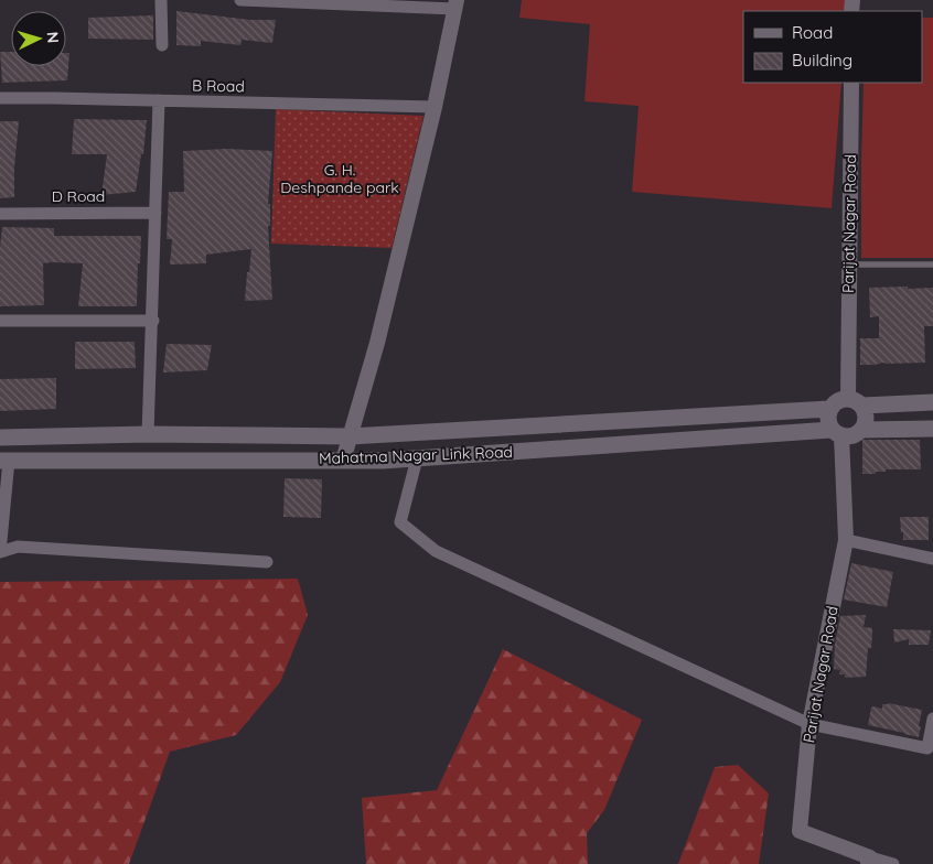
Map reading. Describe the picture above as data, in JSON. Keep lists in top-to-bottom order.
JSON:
{
  "streets": {
    "main road": ["Mahatma Nagar Link Road"],
    "street": ["B Road", "D Road", "Parijat Nagar Road"]
  },
  "crossings": [
    ["Parijat Nagar Road", "Mahatma Nagar Link Road"]
  ],
  "parks": ["G. H. Deshpande park"],
  "legend": ["Road", "Building"],
  "north": "right"
}
